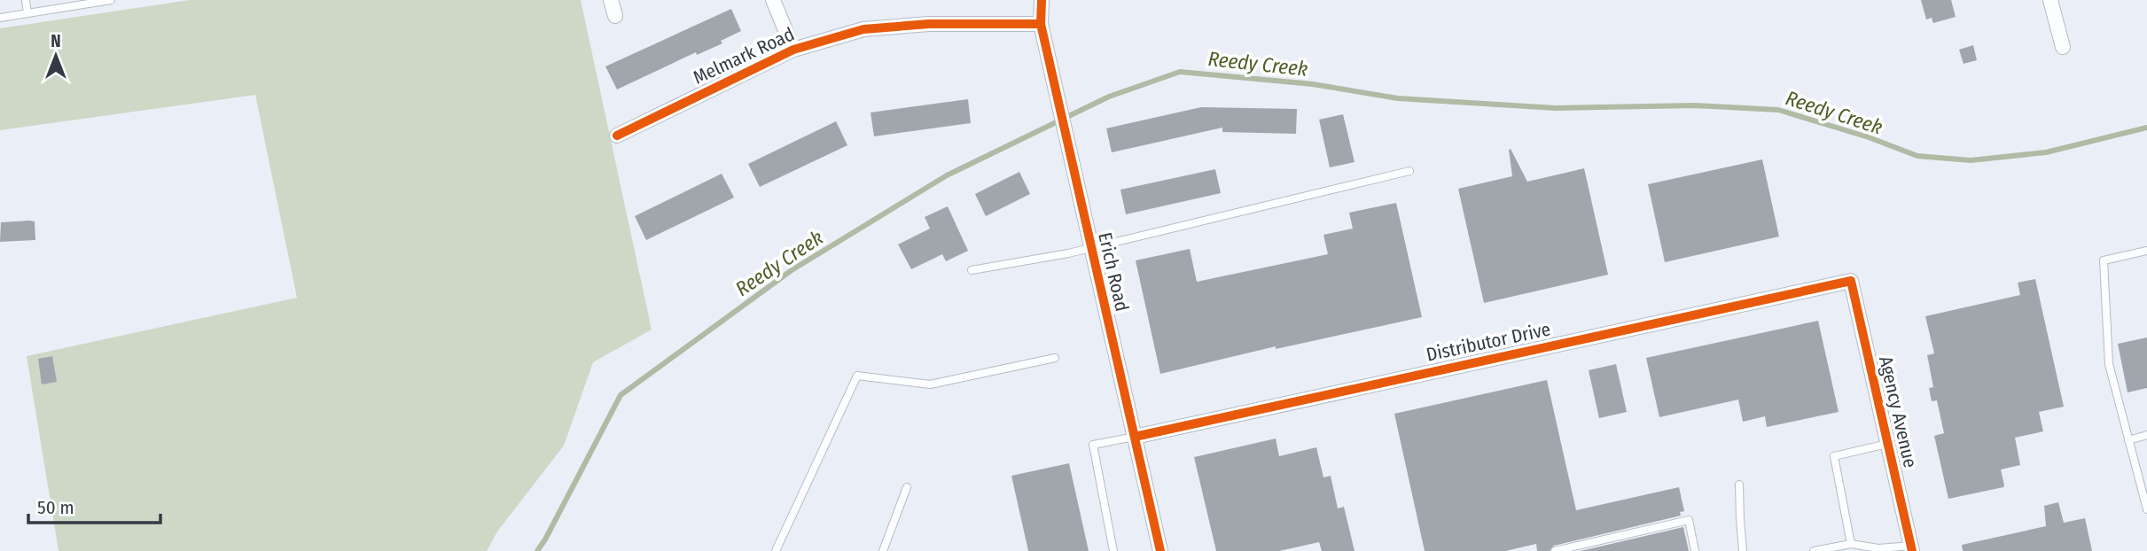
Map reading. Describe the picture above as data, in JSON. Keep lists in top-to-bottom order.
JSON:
{
  "streets": {
    "street": [
      "Melmark Road",
      "Erich Road",
      "Distributor Drive",
      "Agency Avenue"
    ]
  },
  "crossings": [
    ["Melmark Road", "Erich Road"],
    ["Erich Road", "Distributor Drive"],
    ["Distributor Drive", "Agency Avenue"]
  ],
  "water": ["Reedy Creek"],
  "scale_bar": "50 m",
  "north": "top"
}
